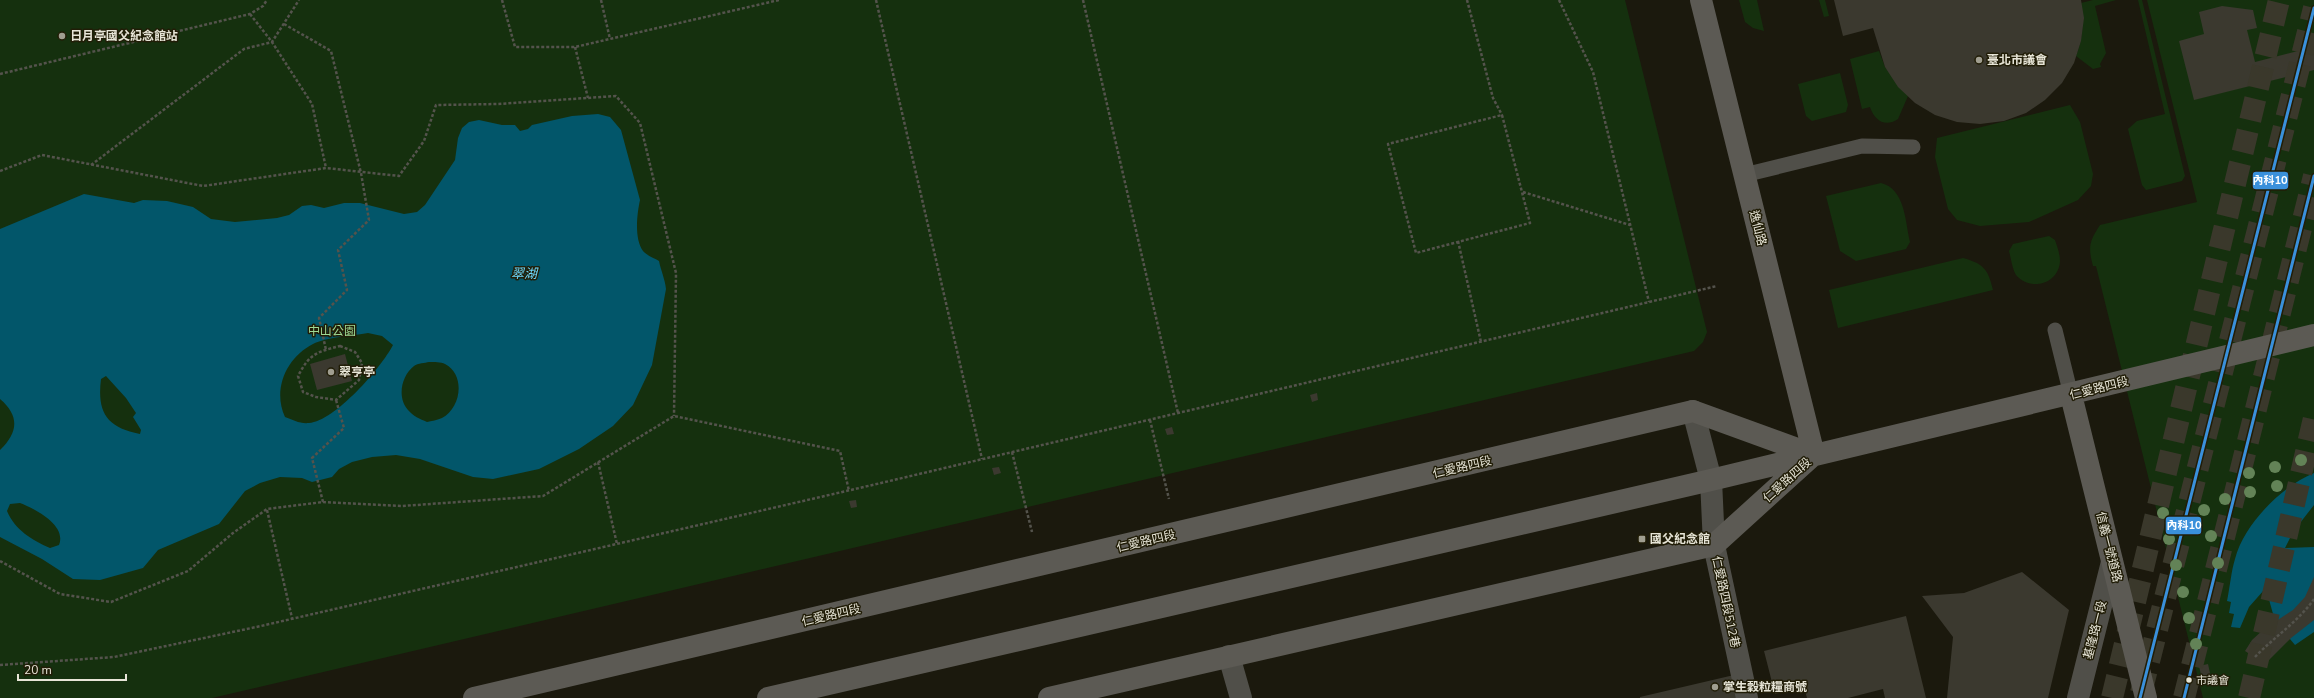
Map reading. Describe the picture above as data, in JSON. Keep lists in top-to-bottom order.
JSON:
{
  "streets": {
    "main road": ["逸仙路", "仁愛路四段", "信義一號道路"],
    "street": ["仁愛路四段512巷", "基隆路一段"]
  },
  "crossings": [
    ["逸仙路", "仁愛路四段"],
    ["仁愛路四段", "信義一號道路"],
    ["仁愛路四段", "仁愛路四段512巷"],
    ["信義一號道路", "基隆路一段"]
  ],
  "water": ["翠湖"],
  "parks": ["中山公園"],
  "places": {
    "other": [
      "日月亭國父紀念館站",
      "臺北市議會",
      "翠亨亭",
      "市議會",
      "掌生穀粒糧商號"
    ],
    "transit": ["國父紀念館"]
  },
  "lines": ["transit line 內科10"],
  "scale_bar": "20 m"
}
